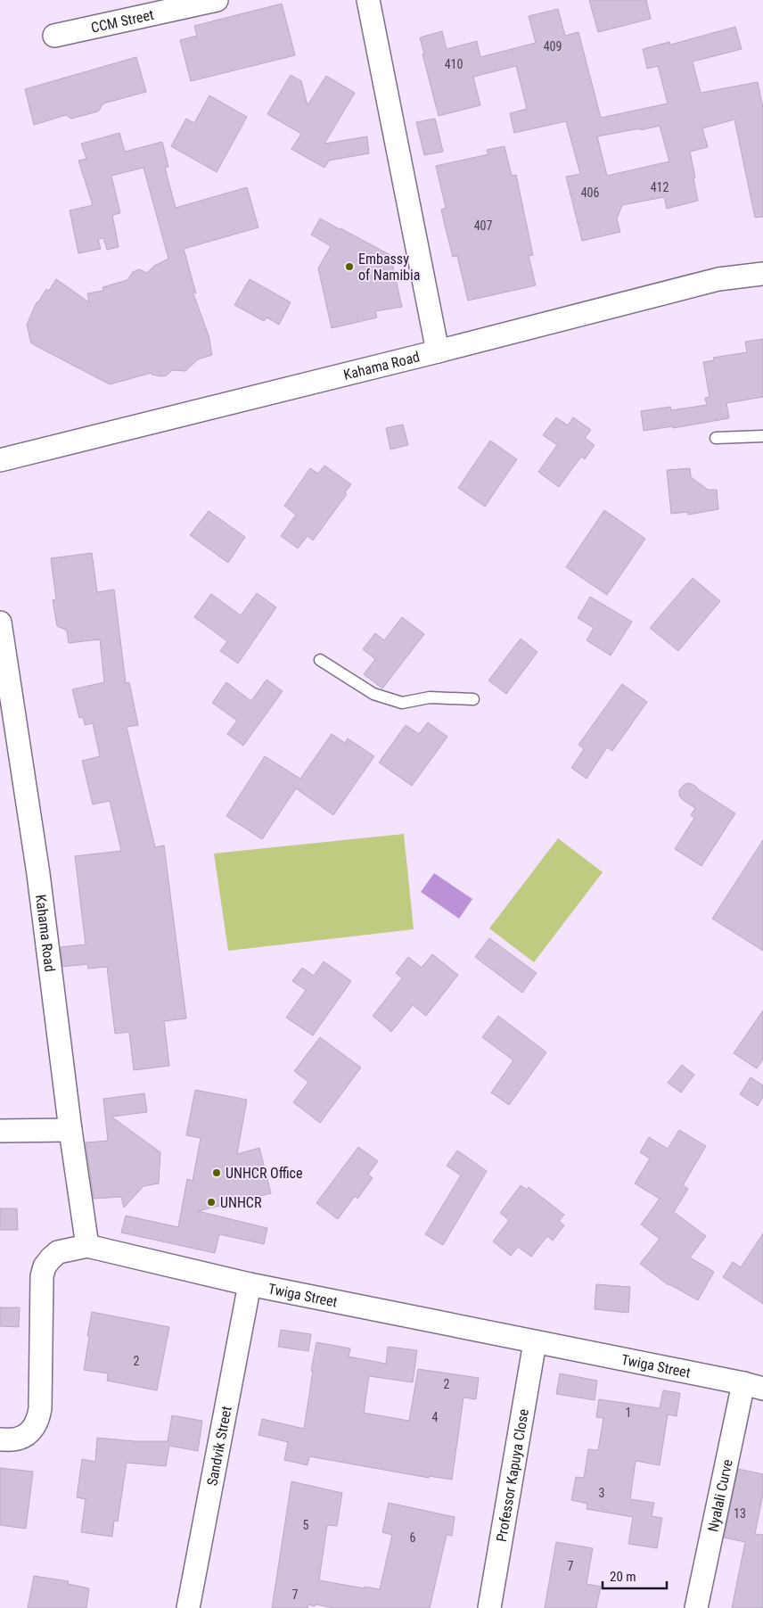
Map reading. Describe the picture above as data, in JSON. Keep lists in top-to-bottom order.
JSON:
{
  "streets": {
    "street": [
      "CCM Street",
      "Kahama Road",
      "Twiga Street",
      "Sandvik Street",
      "Professor Kapuya Close",
      "Nyalali Curve"
    ]
  },
  "crossings": [
    ["Kahama Road", "Twiga Street"],
    ["Twiga Street", "Sandvik Street"],
    ["Twiga Street", "Professor Kapuya Close"],
    ["Twiga Street", "Nyalali Curve"]
  ],
  "places": ["Embassy of Namibia", "UNHCR Office", "UNHCR"],
  "house_numbers": [
    "409",
    "410",
    "412",
    "406",
    "407",
    "2",
    "2",
    "1",
    "4",
    "3",
    "13",
    "5",
    "6",
    "7",
    "7"
  ],
  "scale_bar": "20 m"
}
